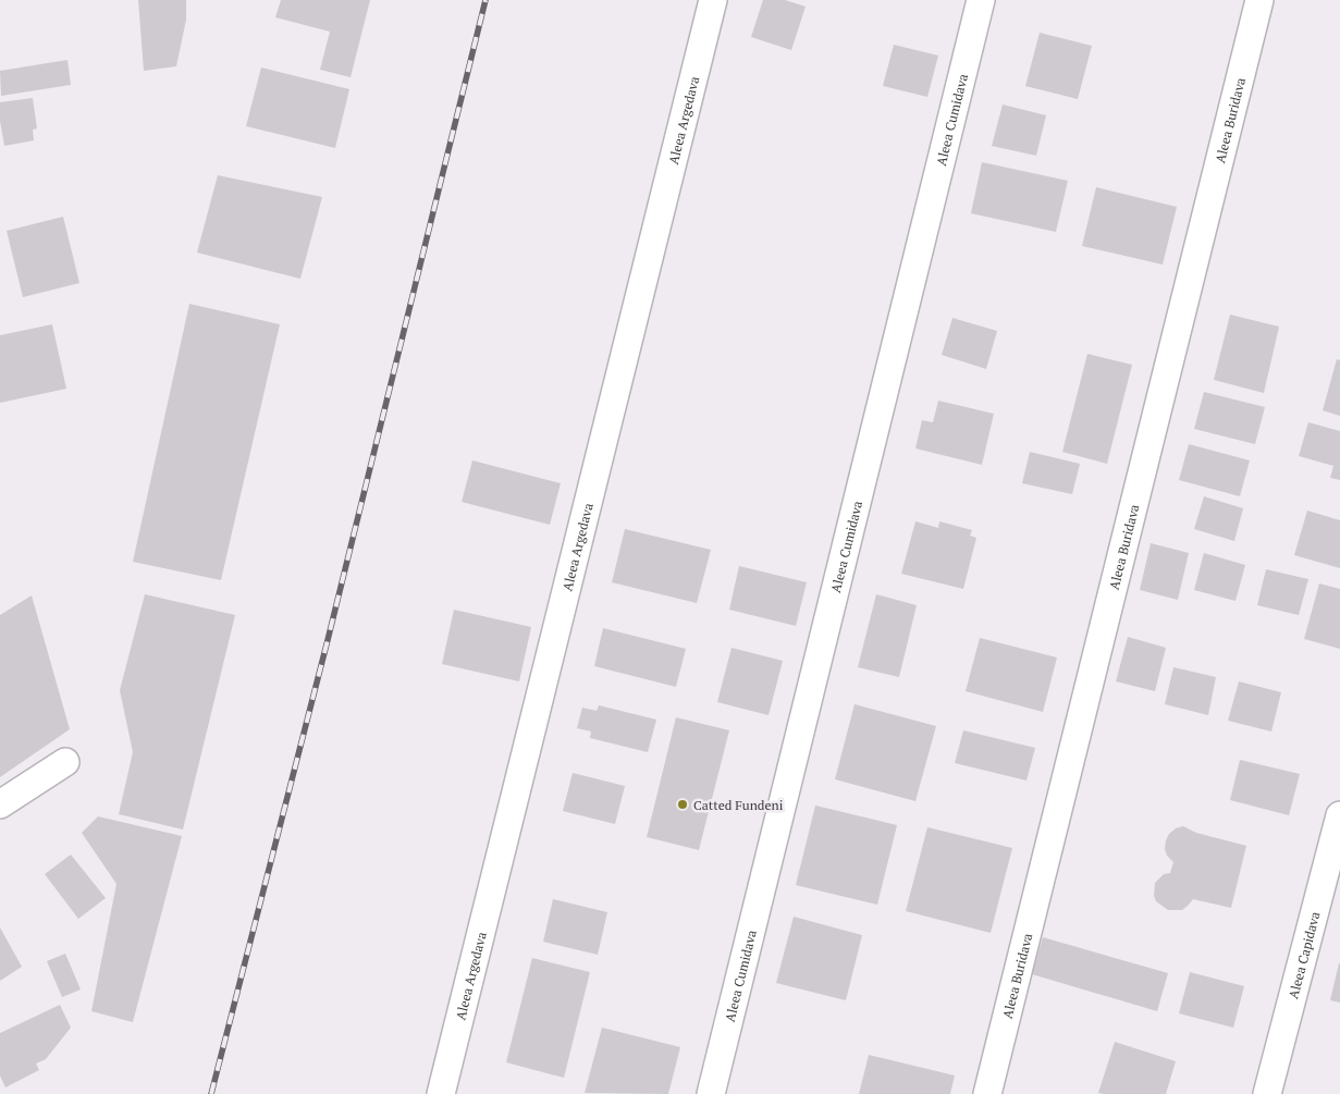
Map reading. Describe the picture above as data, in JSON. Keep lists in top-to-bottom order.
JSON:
{
  "streets": {
    "street": [
      "Aleea Argedava",
      "Aleea Cumidava",
      "Aleea Buridava",
      "Aleea Capidava"
    ]
  },
  "places": ["Catted Fundeni"]
}
